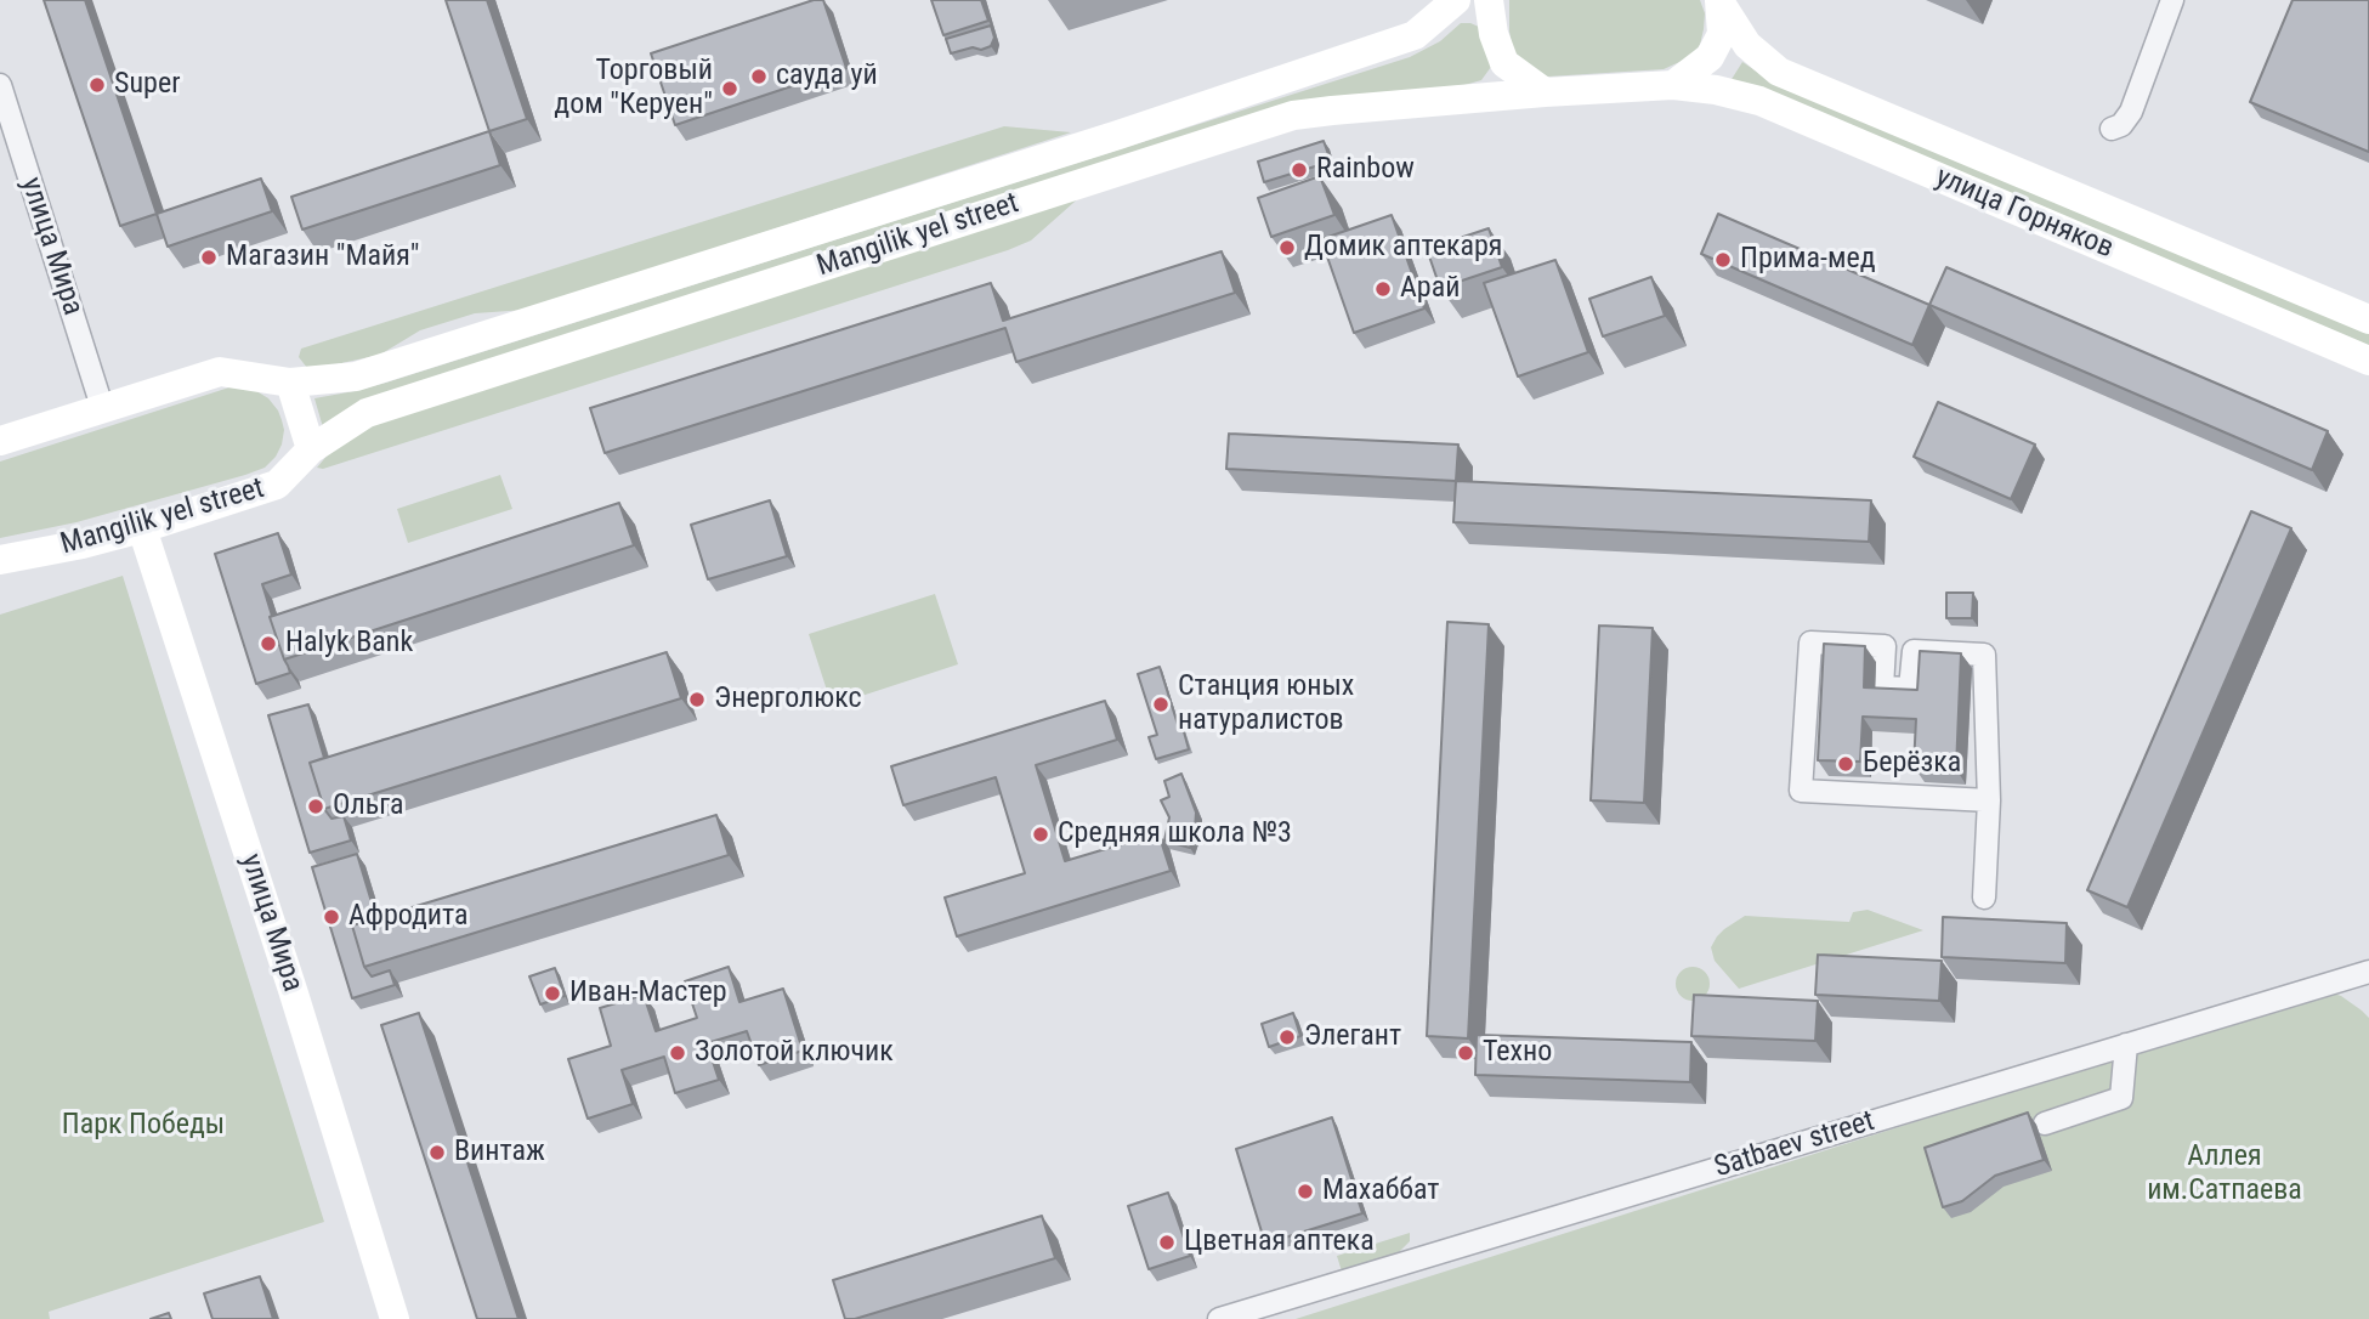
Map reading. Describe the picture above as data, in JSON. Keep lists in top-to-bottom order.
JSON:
{
  "streets": {
    "street": [
      "улица Горняков",
      "Mangilik yel street",
      "улица Мира",
      "Satbaev street"
    ]
  },
  "crossings": [
    ["улица Горняков", "Mangilik yel street"],
    ["Mangilik yel street", "улица Мира"]
  ],
  "parks": ["Парк Победы", "Аллея им.Сатпаева"],
  "places": [
    "сауда уй",
    "Super",
    "Торговый дом \"Керуен\"",
    "Rainbow",
    "Домик аптекаря",
    "Магазин \"Майя\"",
    "Прима-мед",
    "Арай",
    "Halyk Bank",
    "Энерголюкс",
    "Станция юных натуралистов",
    "Берёзка",
    "Ольга",
    "Средняя школа №3",
    "Афродита",
    "Иван-Мастер",
    "Элегант",
    "Золотой ключик",
    "Техно",
    "Винтаж",
    "Махаббат",
    "Цветная аптека"
  ]
}
